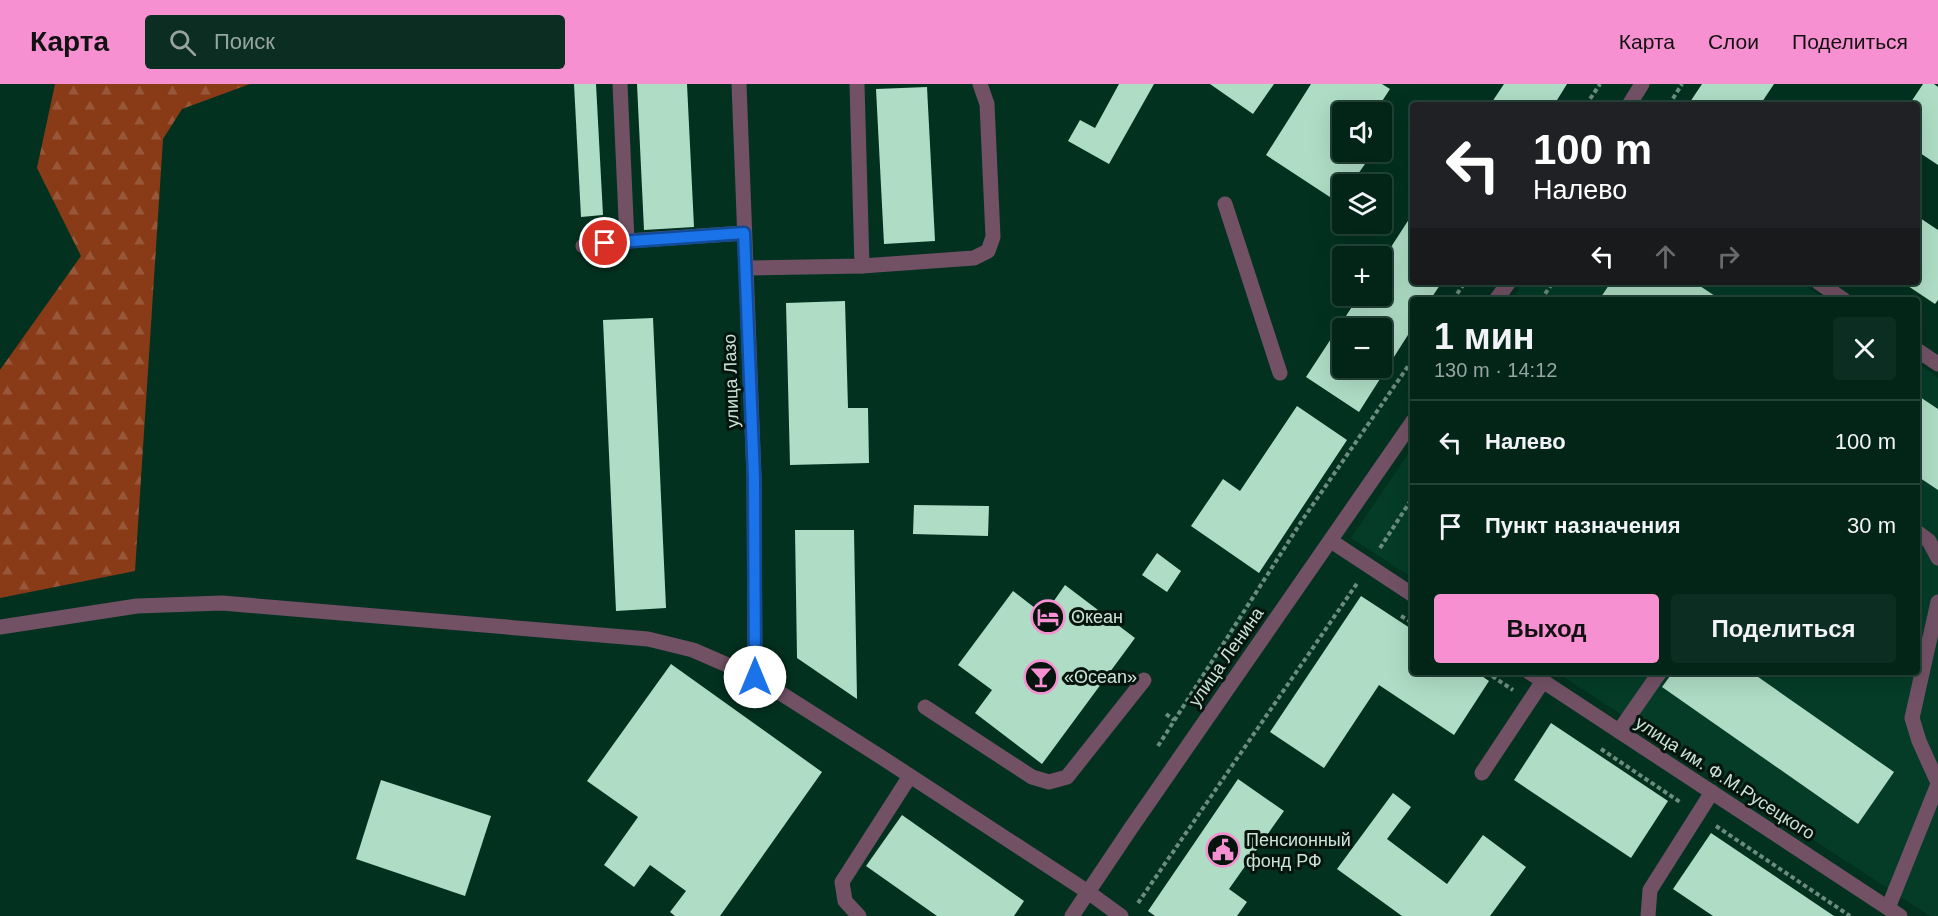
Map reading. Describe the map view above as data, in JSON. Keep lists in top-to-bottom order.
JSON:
{
  "streets": {
    "street": ["улица Лазо", "улица Ленина", "улица им. Ф.М.Русецкого"]
  },
  "places": {
    "hotel": ["Океан"],
    "bar": ["«Оcean»"],
    "public building": ["Пенсионный фонд РФ"]
  },
  "page": {
    "header": "Карта",
    "search": "Поиск",
    "nav": ["Карта", "Слои", "Поделиться"],
    "map_buttons": ["+", "−"],
    "turn": ["100 m", "Налево"],
    "heading": ["1 мин", "130 m · 14:12"],
    "list": [
      {
        "name": "Налево",
        "value": "100 m"
      },
      {
        "name": "Пункт назначения",
        "value": "30 m"
      }
    ],
    "buttons": ["Выход", "Поделиться"]
  }
}
